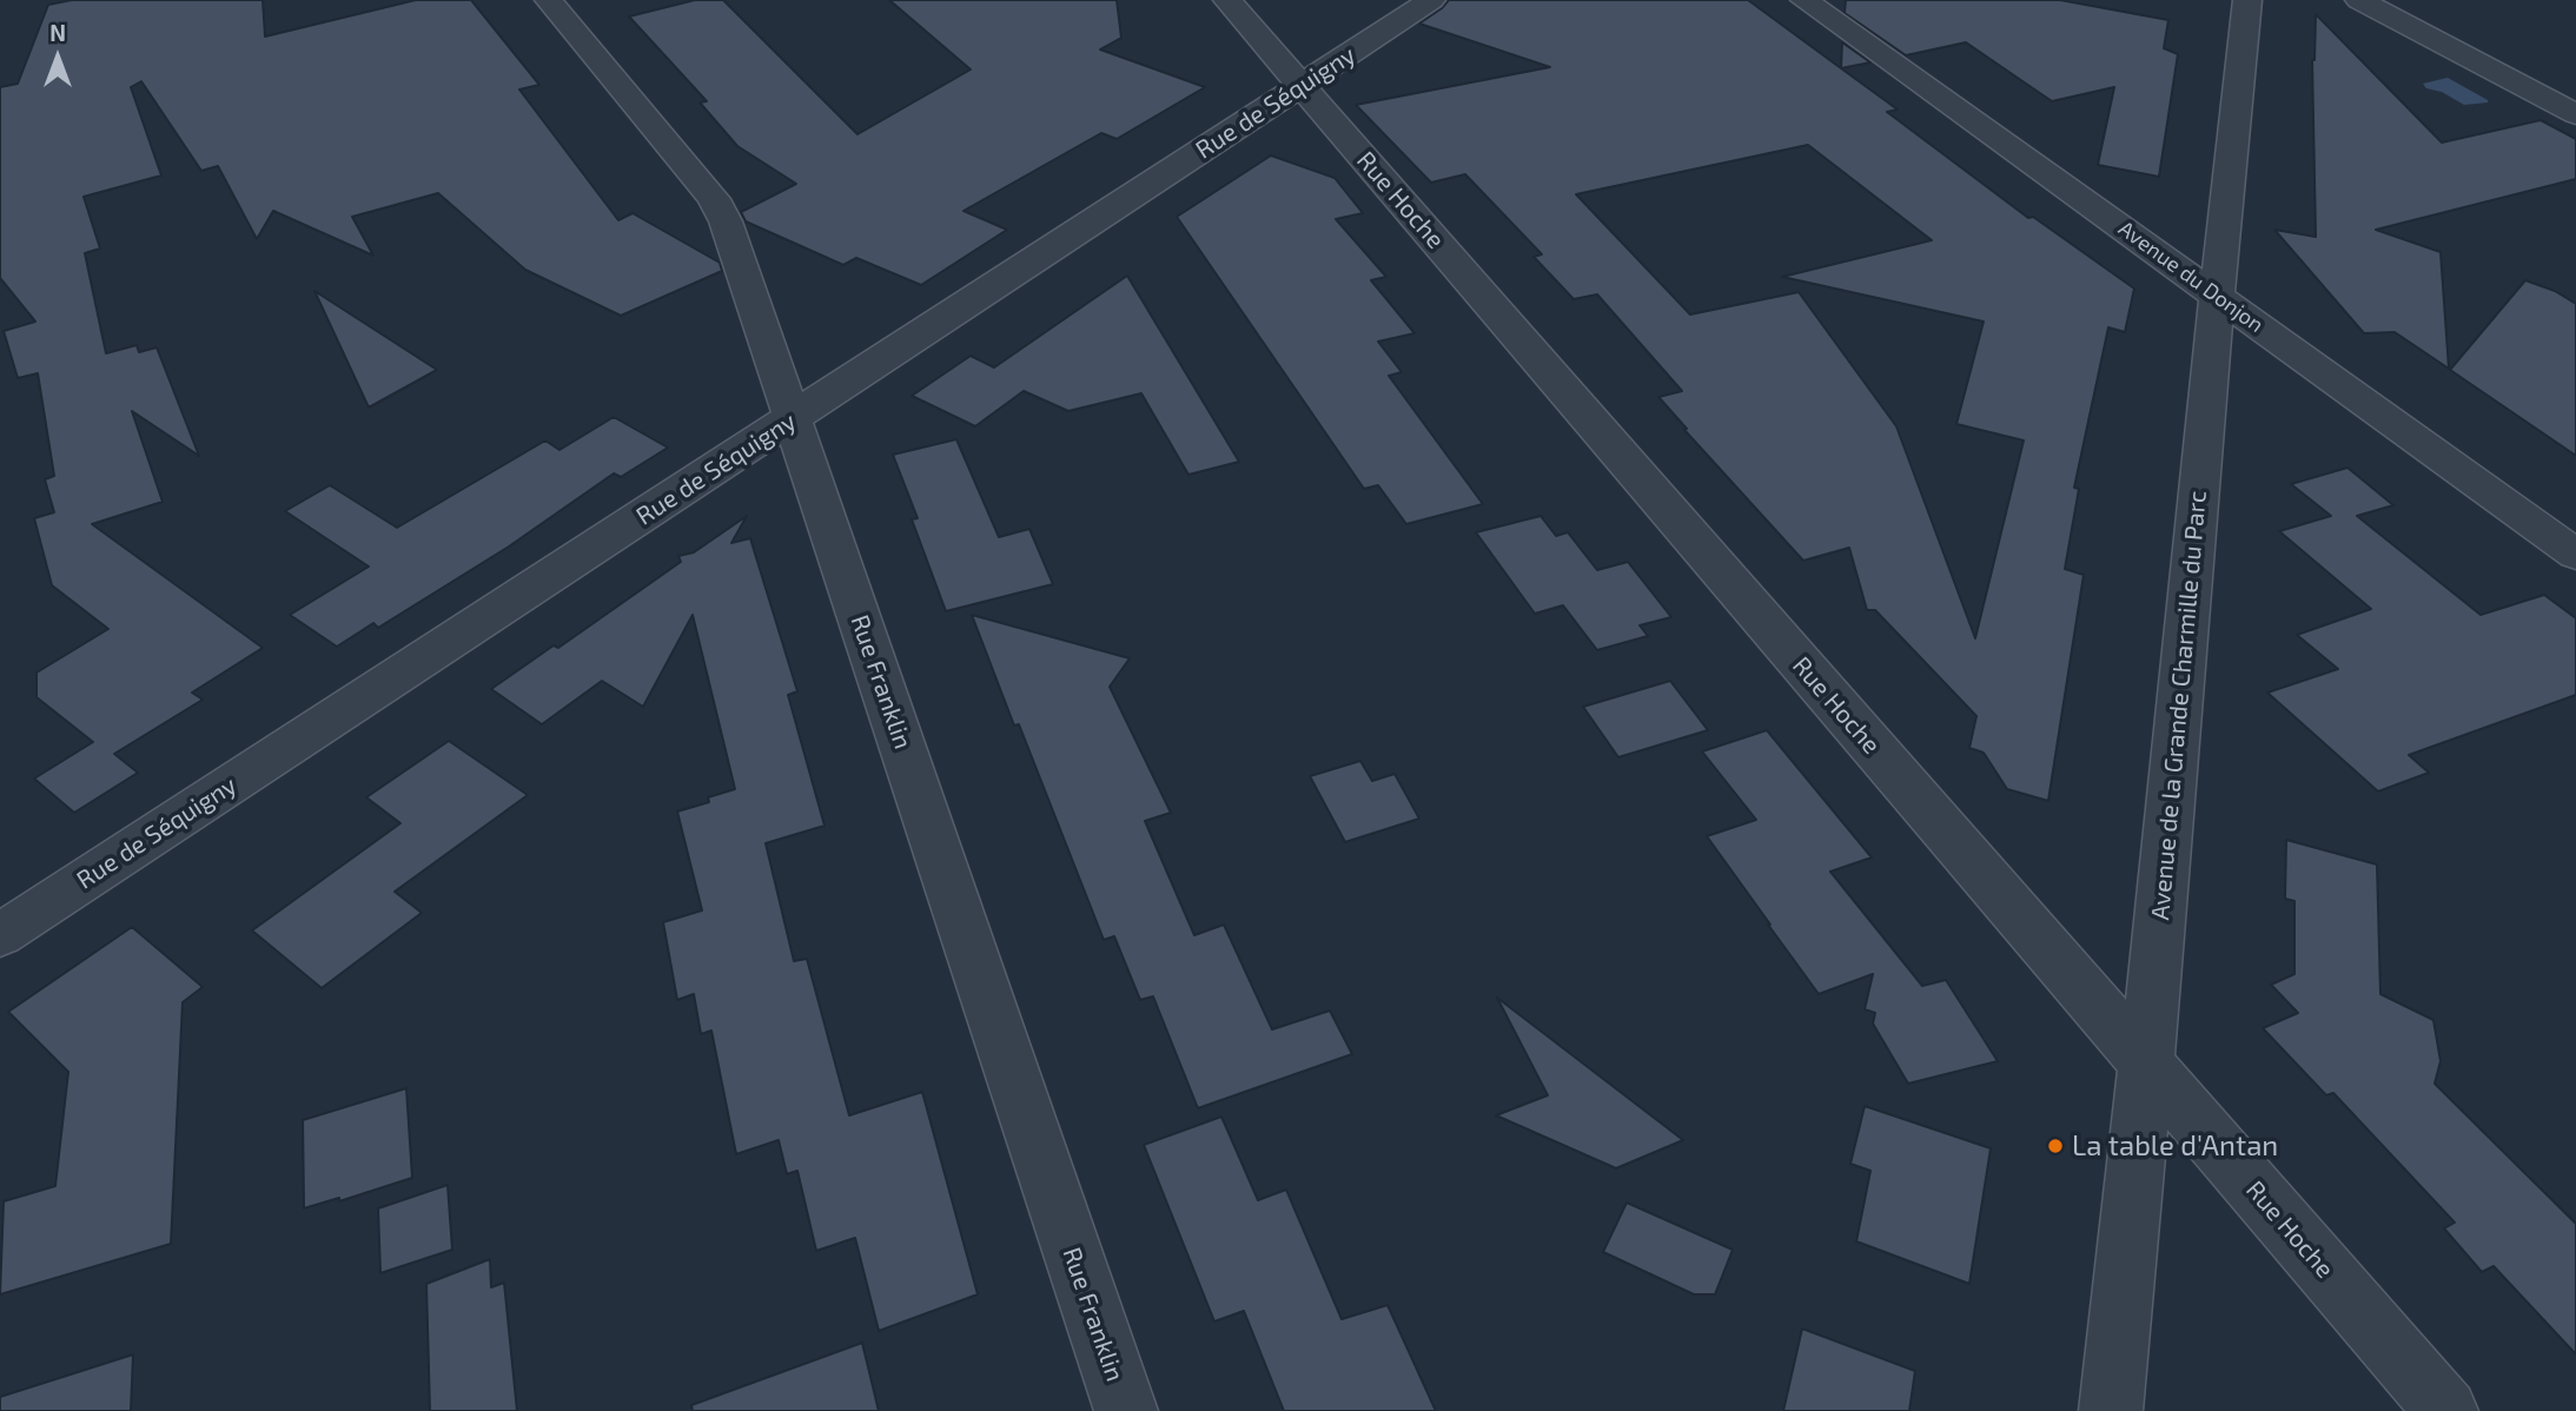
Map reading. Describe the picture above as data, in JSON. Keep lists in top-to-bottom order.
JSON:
{
  "streets": {
    "street": [
      "Rue de Séquigny",
      "Rue Hoche",
      "Avenue du Donjon",
      "Rue Franklin",
      "Avenue de la Grande Charmille du Parc"
    ]
  },
  "crossings": [
    ["Rue de Séquigny", "Rue Hoche"],
    ["Rue de Séquigny", "Rue Franklin"],
    ["Rue Hoche", "Avenue de la Grande Charmille du Parc"],
    ["Avenue du Donjon", "Avenue de la Grande Charmille du Parc"]
  ],
  "places": ["La table d'Antan"],
  "north": "top"
}
